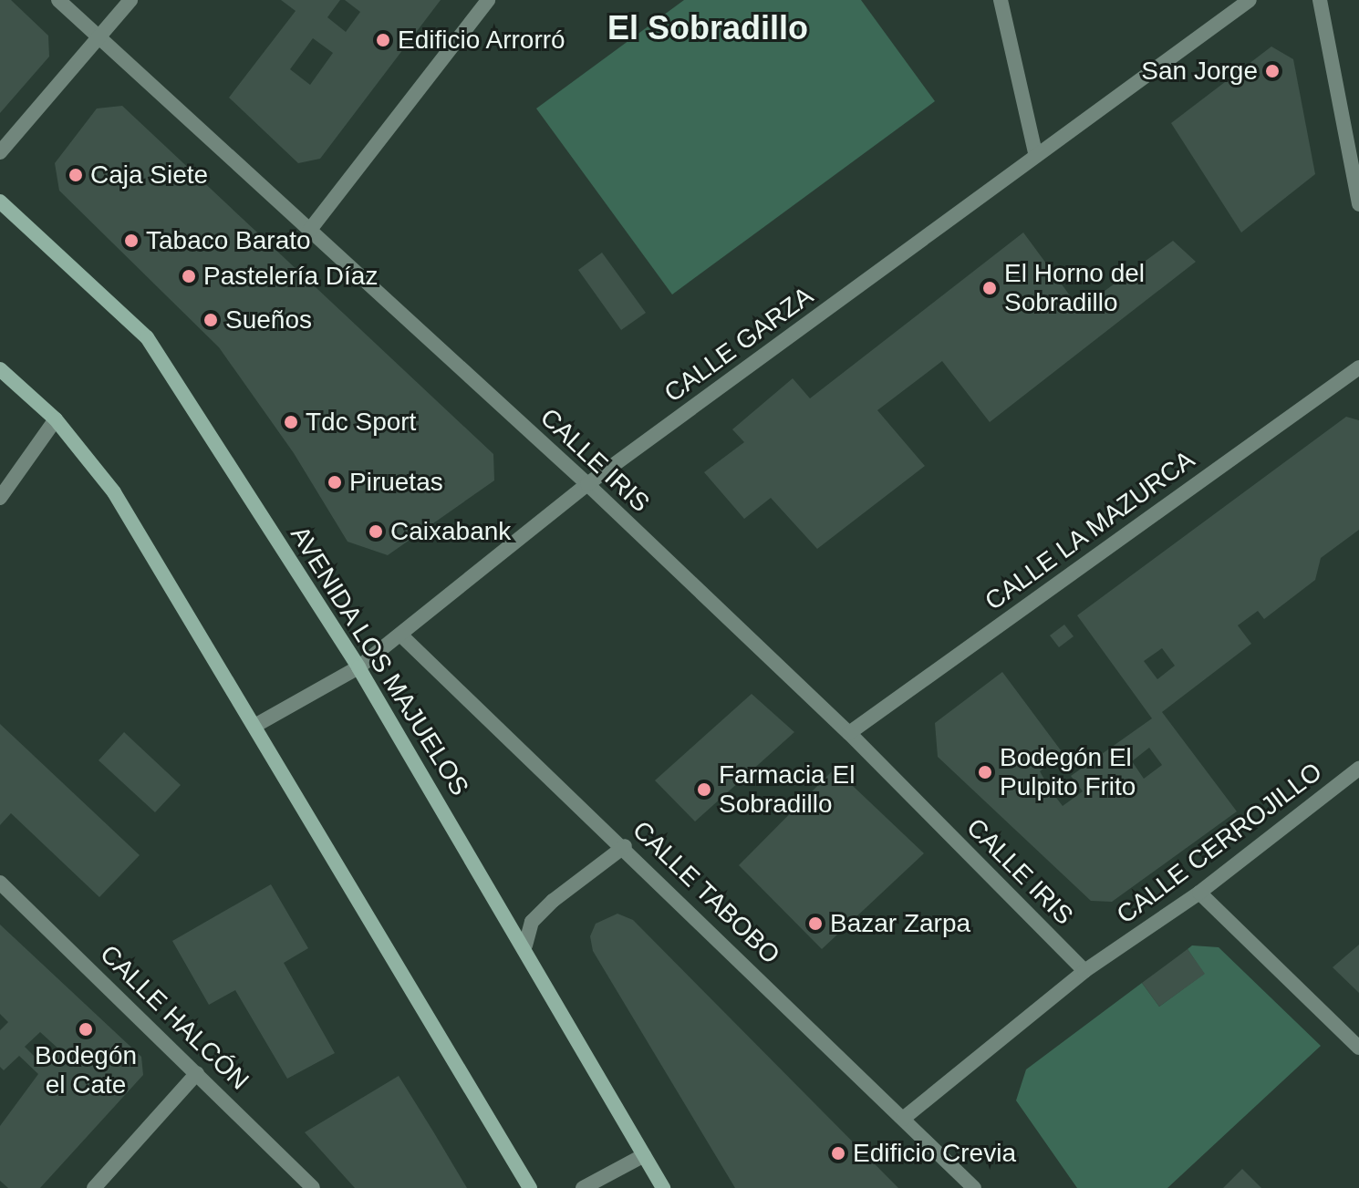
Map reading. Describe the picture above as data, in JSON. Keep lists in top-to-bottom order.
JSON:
{
  "streets": {
    "street": [
      "CALLE GARZA",
      "CALLE IRIS",
      "CALLE LA MAZURCA",
      "AVENIDA LOS MAJUELOS",
      "CALLE CERROJILLO",
      "CALLE TABOBO",
      "CALLE HALCÓN"
    ]
  },
  "crossings": [
    ["CALLE GARZA", "CALLE IRIS"],
    ["CALLE GARZA", "AVENIDA LOS MAJUELOS"],
    ["CALLE GARZA", "CALLE TABOBO"],
    ["CALLE IRIS", "CALLE LA MAZURCA"],
    ["CALLE IRIS", "CALLE CERROJILLO"],
    ["CALLE CERROJILLO", "CALLE TABOBO"]
  ],
  "districts": ["El Sobradillo"],
  "places": [
    "Edificio Arrorró",
    "San Jorge",
    "Caja Siete",
    "Tabaco Barato",
    "Pastelería Díaz",
    "El Horno del Sobradillo",
    "Sueños",
    "Tdc Sport",
    "Piruetas",
    "Caixabank",
    "Bodegón El Pulpito Frito",
    "Farmacia El Sobradillo",
    "Bazar Zarpa",
    "Bodegón el Cate",
    "Edificio Crevia"
  ]
}
